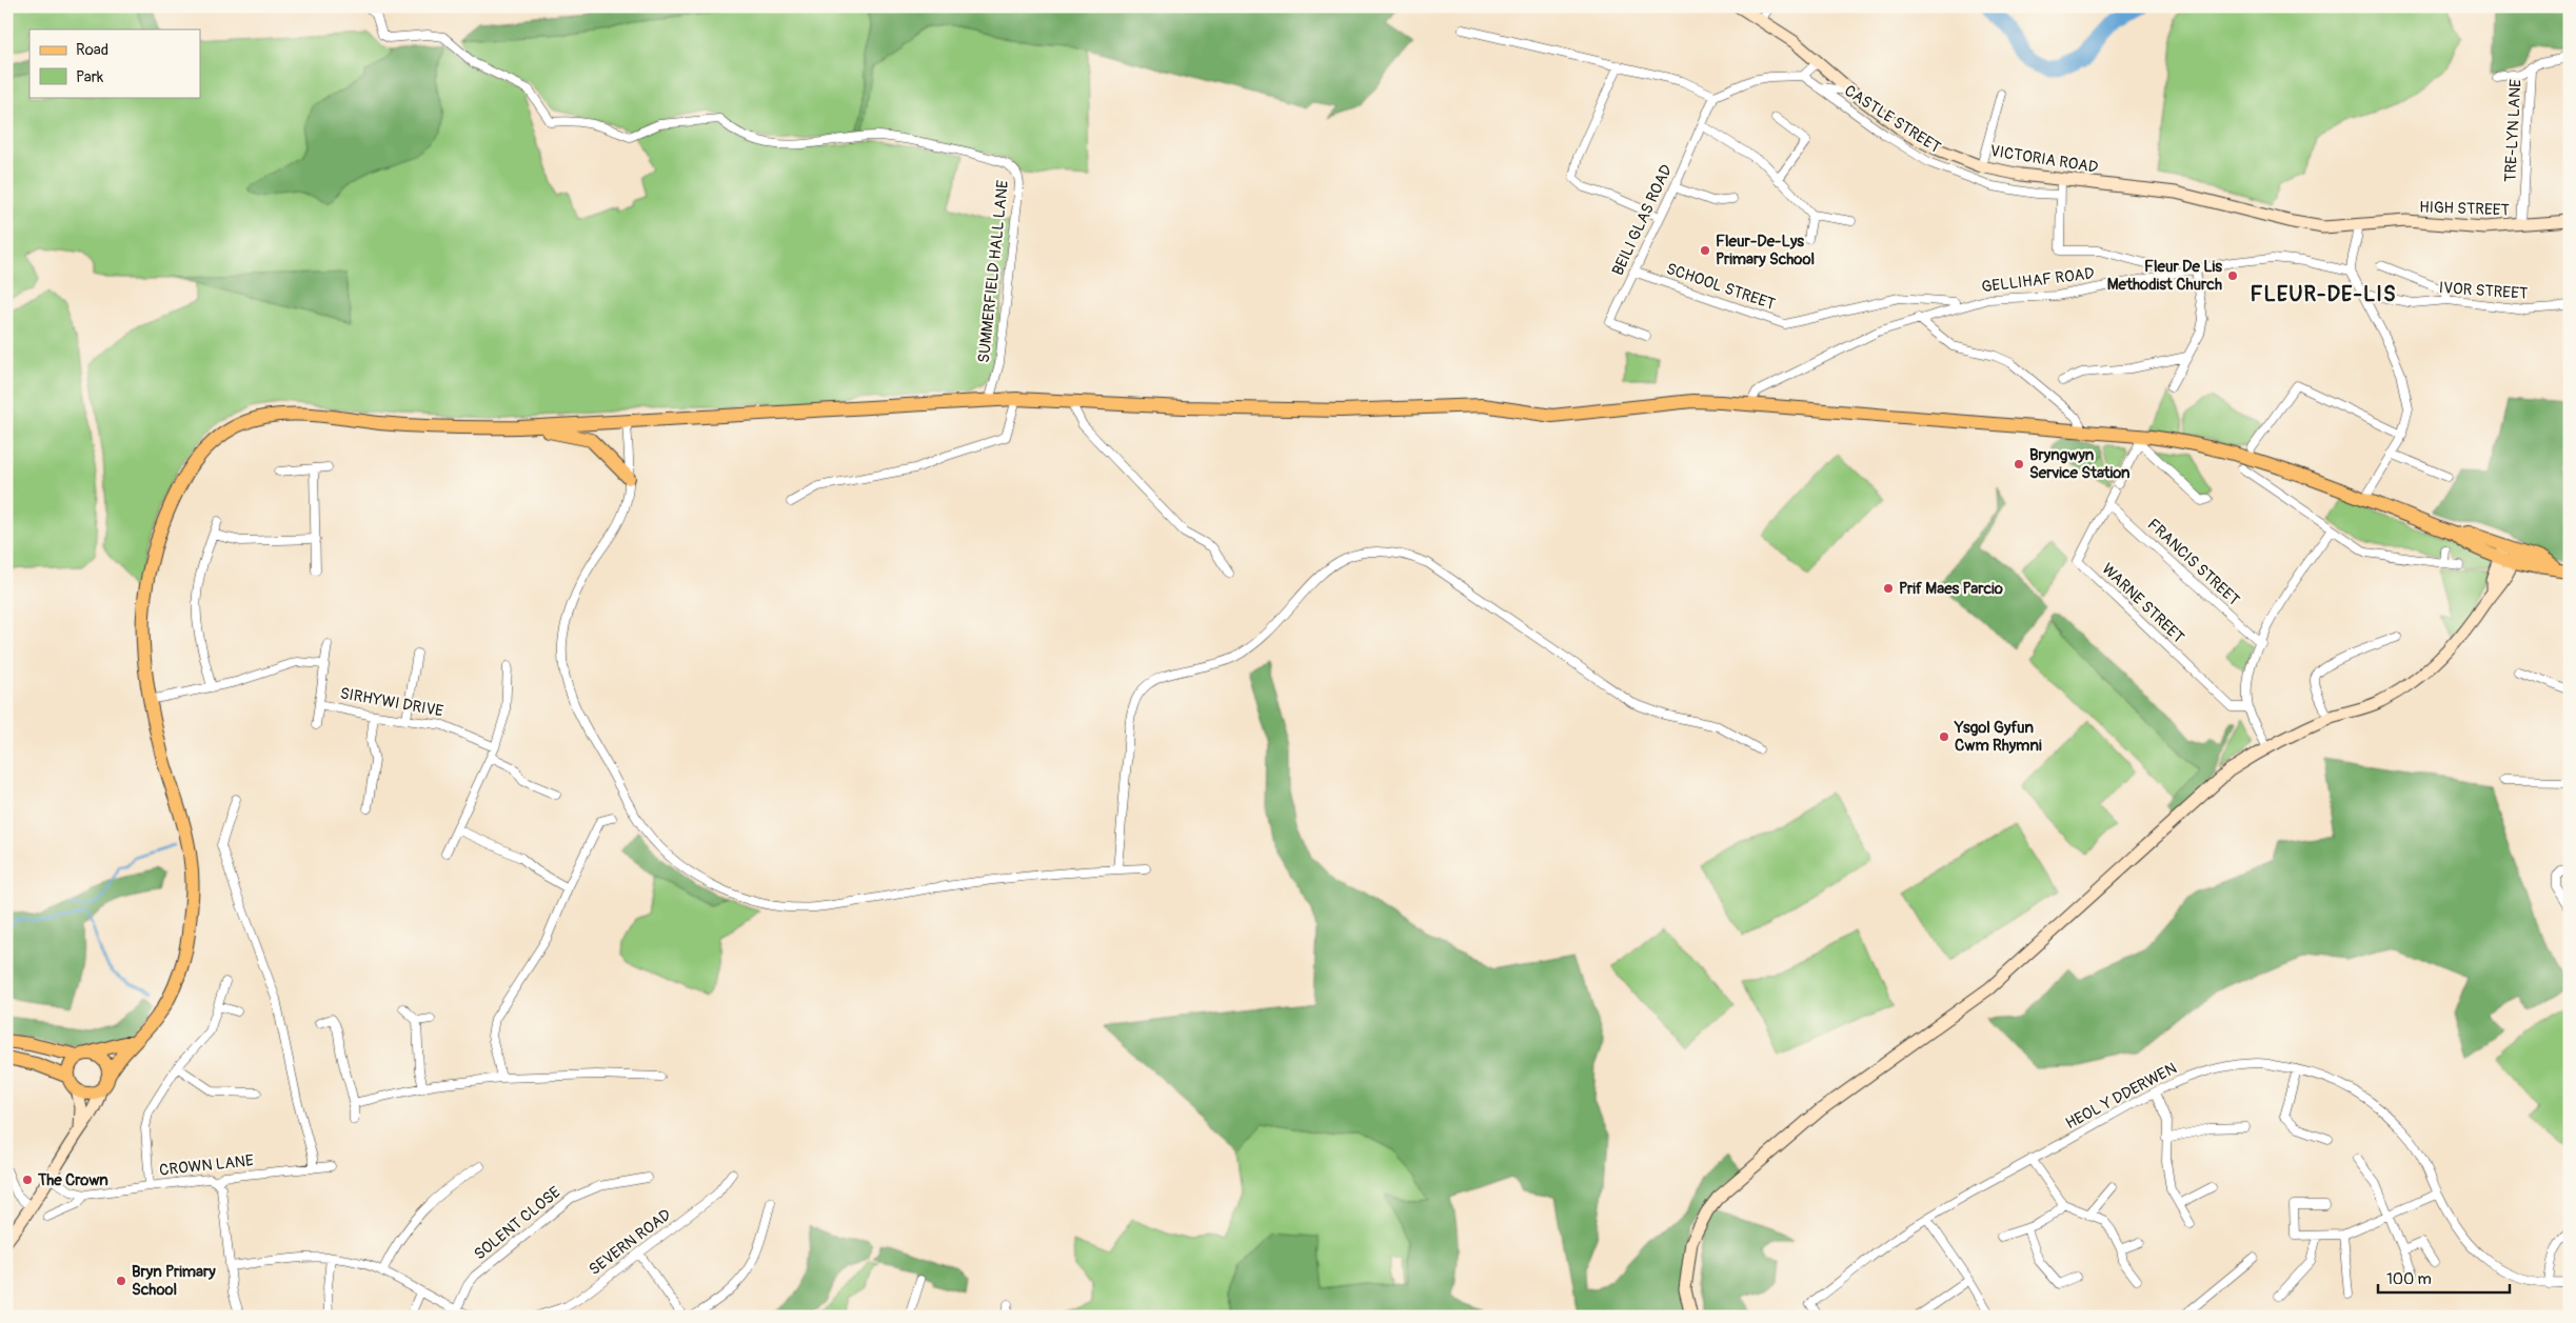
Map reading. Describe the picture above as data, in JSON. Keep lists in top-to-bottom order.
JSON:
{
  "streets": {
    "main road": ["VICTORIA ROAD", "HIGH STREET"],
    "street": [
      "CASTLE STREET",
      "TRE-LYN LANE",
      "BEILI GLAS ROAD",
      "SUMMERFIELD HALL LANE",
      "GELLIHAF ROAD",
      "SCHOOL STREET",
      "IVOR STREET",
      "FRANCIS STREET",
      "WARNE STREET",
      "SIRHYWI DRIVE",
      "HEOL Y DDERWEN",
      "CROWN LANE",
      "SOLENT CLOSE",
      "SEVERN ROAD"
    ]
  },
  "crossings": [
    ["TRE-LYN LANE", "HIGH STREET"],
    ["VICTORIA ROAD", "HIGH STREET"],
    ["BEILI GLAS ROAD", "SCHOOL STREET"],
    ["FRANCIS STREET", "WARNE STREET"]
  ],
  "districts": ["FLEUR-DE-LIS"],
  "places": [
    "Fleur-De-Lys Primary School",
    "Fleur De Lis Methodist Church",
    "Bryngwyn Service Station",
    "Prif Maes Parcio",
    "Ysgol Gyfun Cwm Rhymni",
    "The Crown",
    "Bryn Primary School"
  ],
  "legend": ["Road", "Park"],
  "scale_bar": "100 m"
}
